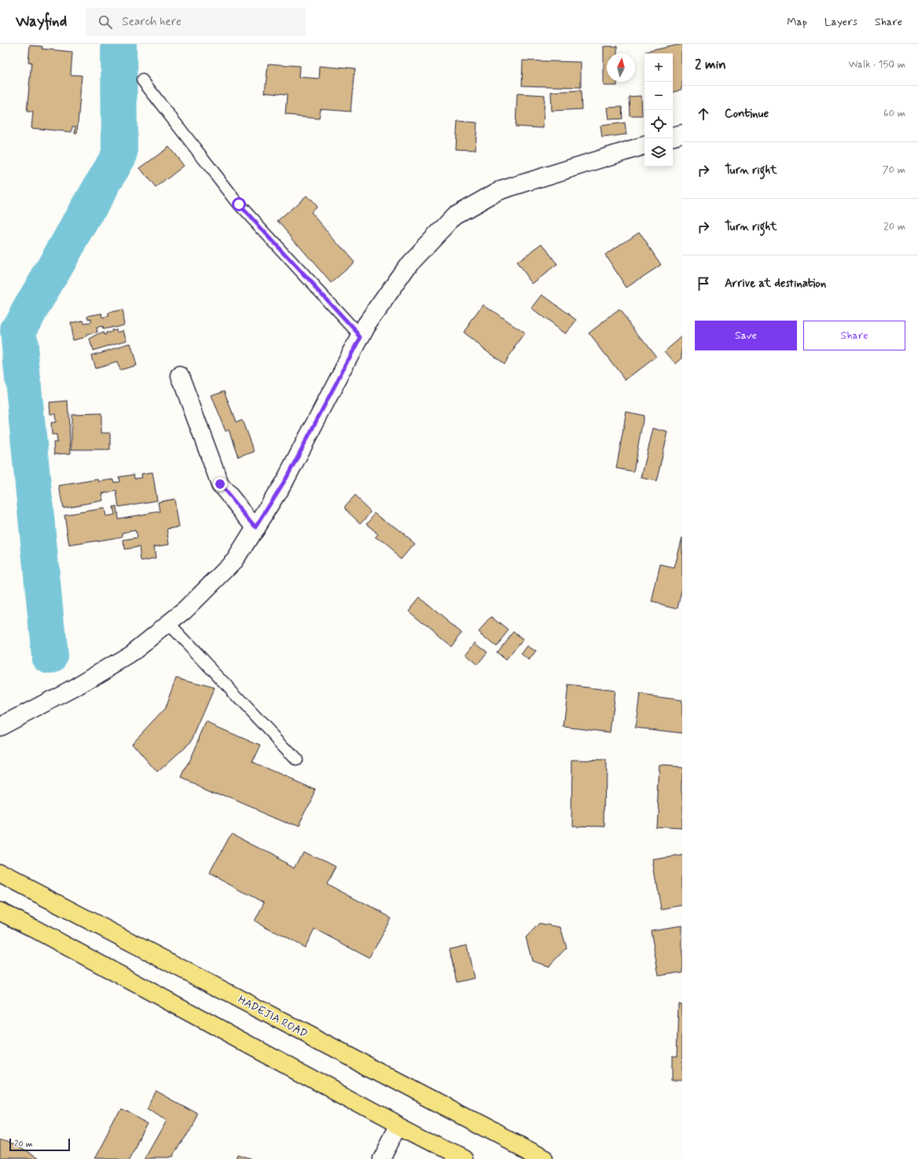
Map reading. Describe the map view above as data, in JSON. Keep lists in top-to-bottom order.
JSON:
{
  "streets": {
    "main road": ["HADEJIA ROAD"]
  },
  "scale_bar": "20 m",
  "north": "top",
  "page": {
    "header": "Wayfind",
    "search": "Search here",
    "nav": ["Map", "Layers", "Share"],
    "heading": ["2 min", "Walk · 150 m"],
    "map_buttons": ["+", "−"],
    "list": [
      ["Continue", "60 m"],
      ["Turn right", "70 m"],
      ["Turn right", "20 m"],
      "Arrive at destination"
    ],
    "buttons": ["Save", "Share"],
    "scale": "20 m"
  }
}
